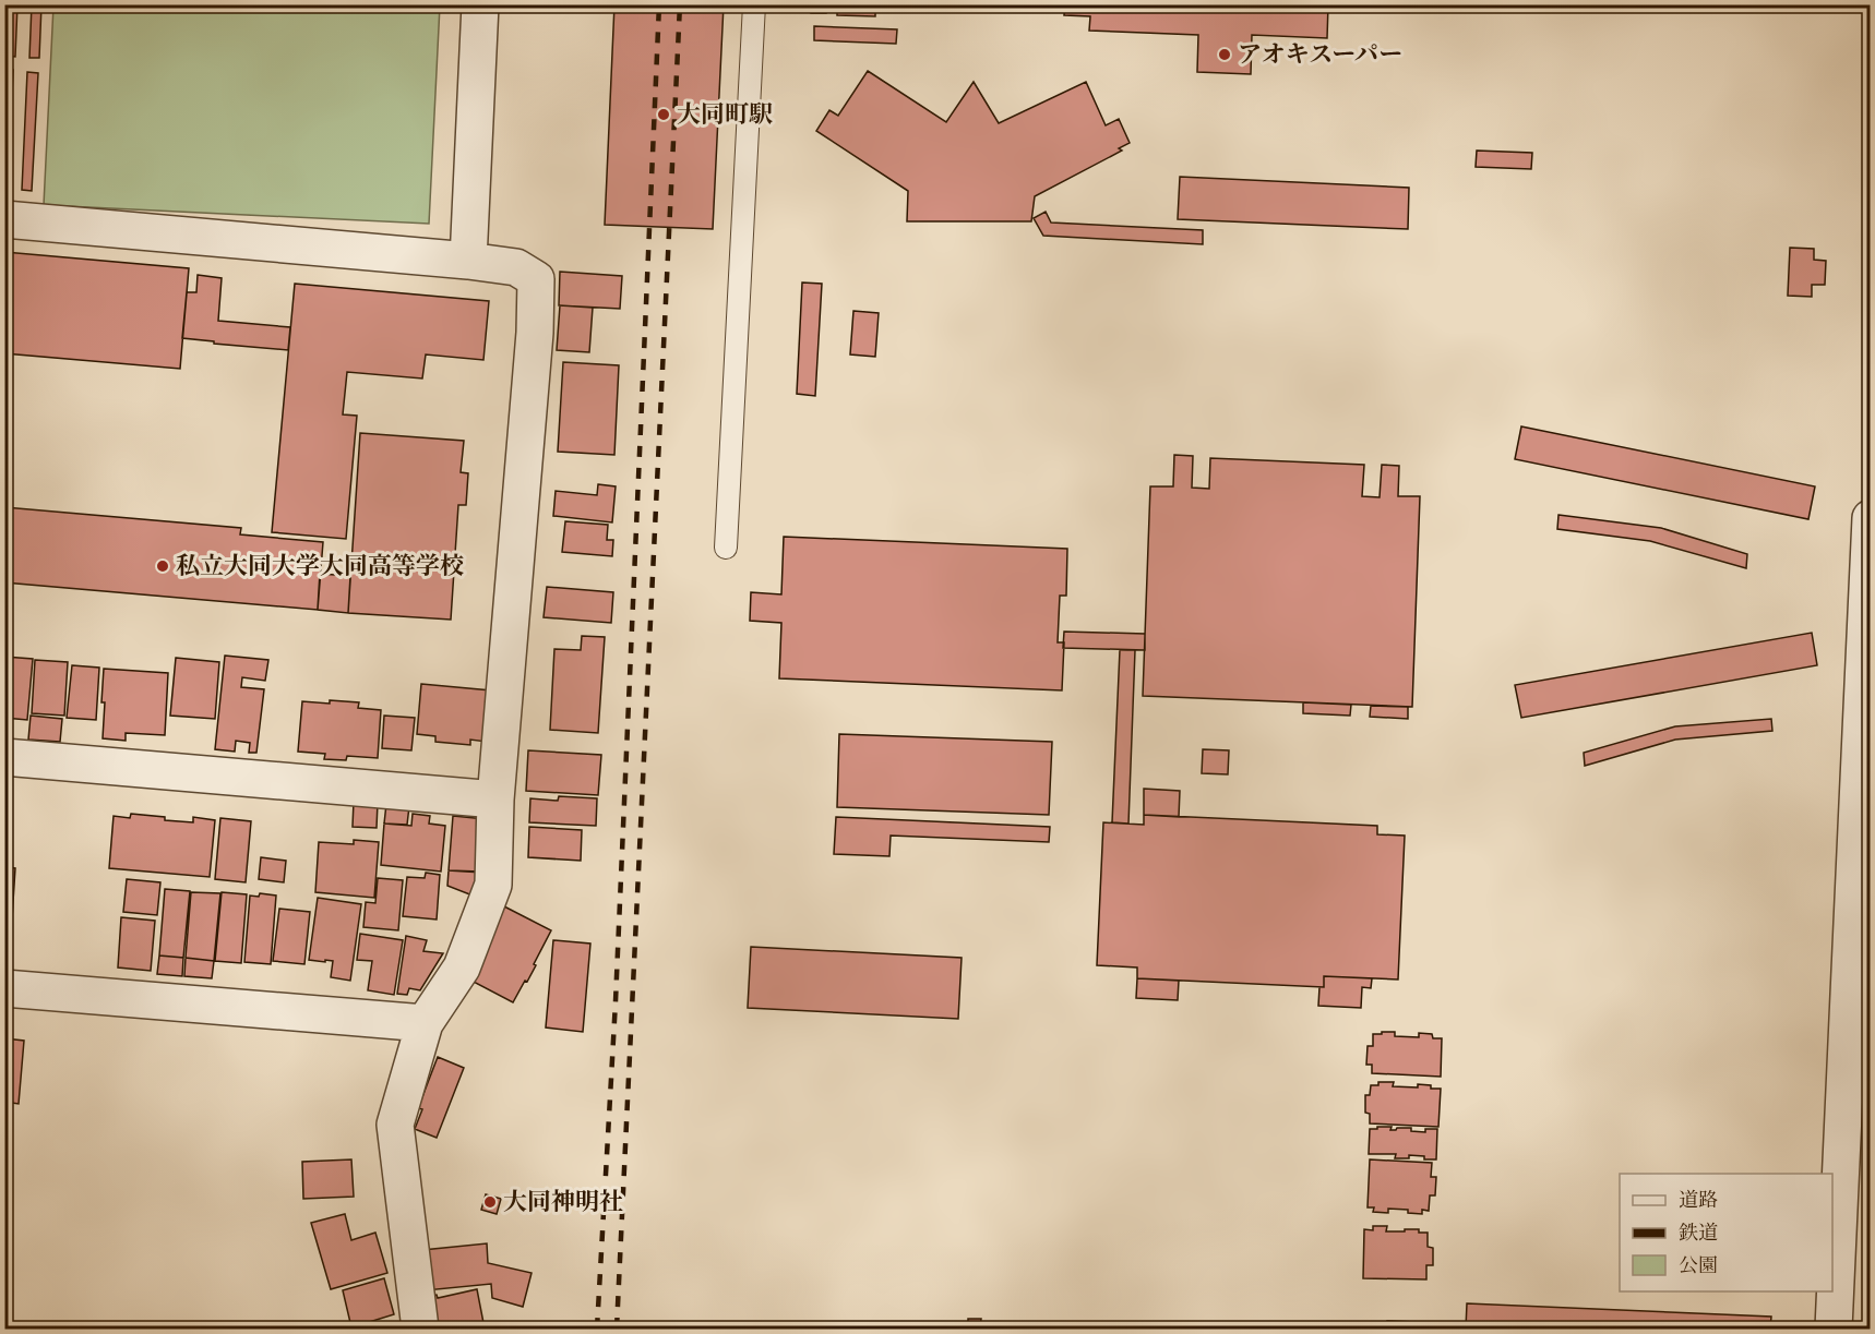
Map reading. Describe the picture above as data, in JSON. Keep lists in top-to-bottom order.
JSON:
{
  "places": [
    "アオキスーパー",
    "大同町駅",
    "私立大同大学大同高等学校",
    "大同神明社"
  ],
  "legend": ["道路", "鉄道", "公園"]
}
